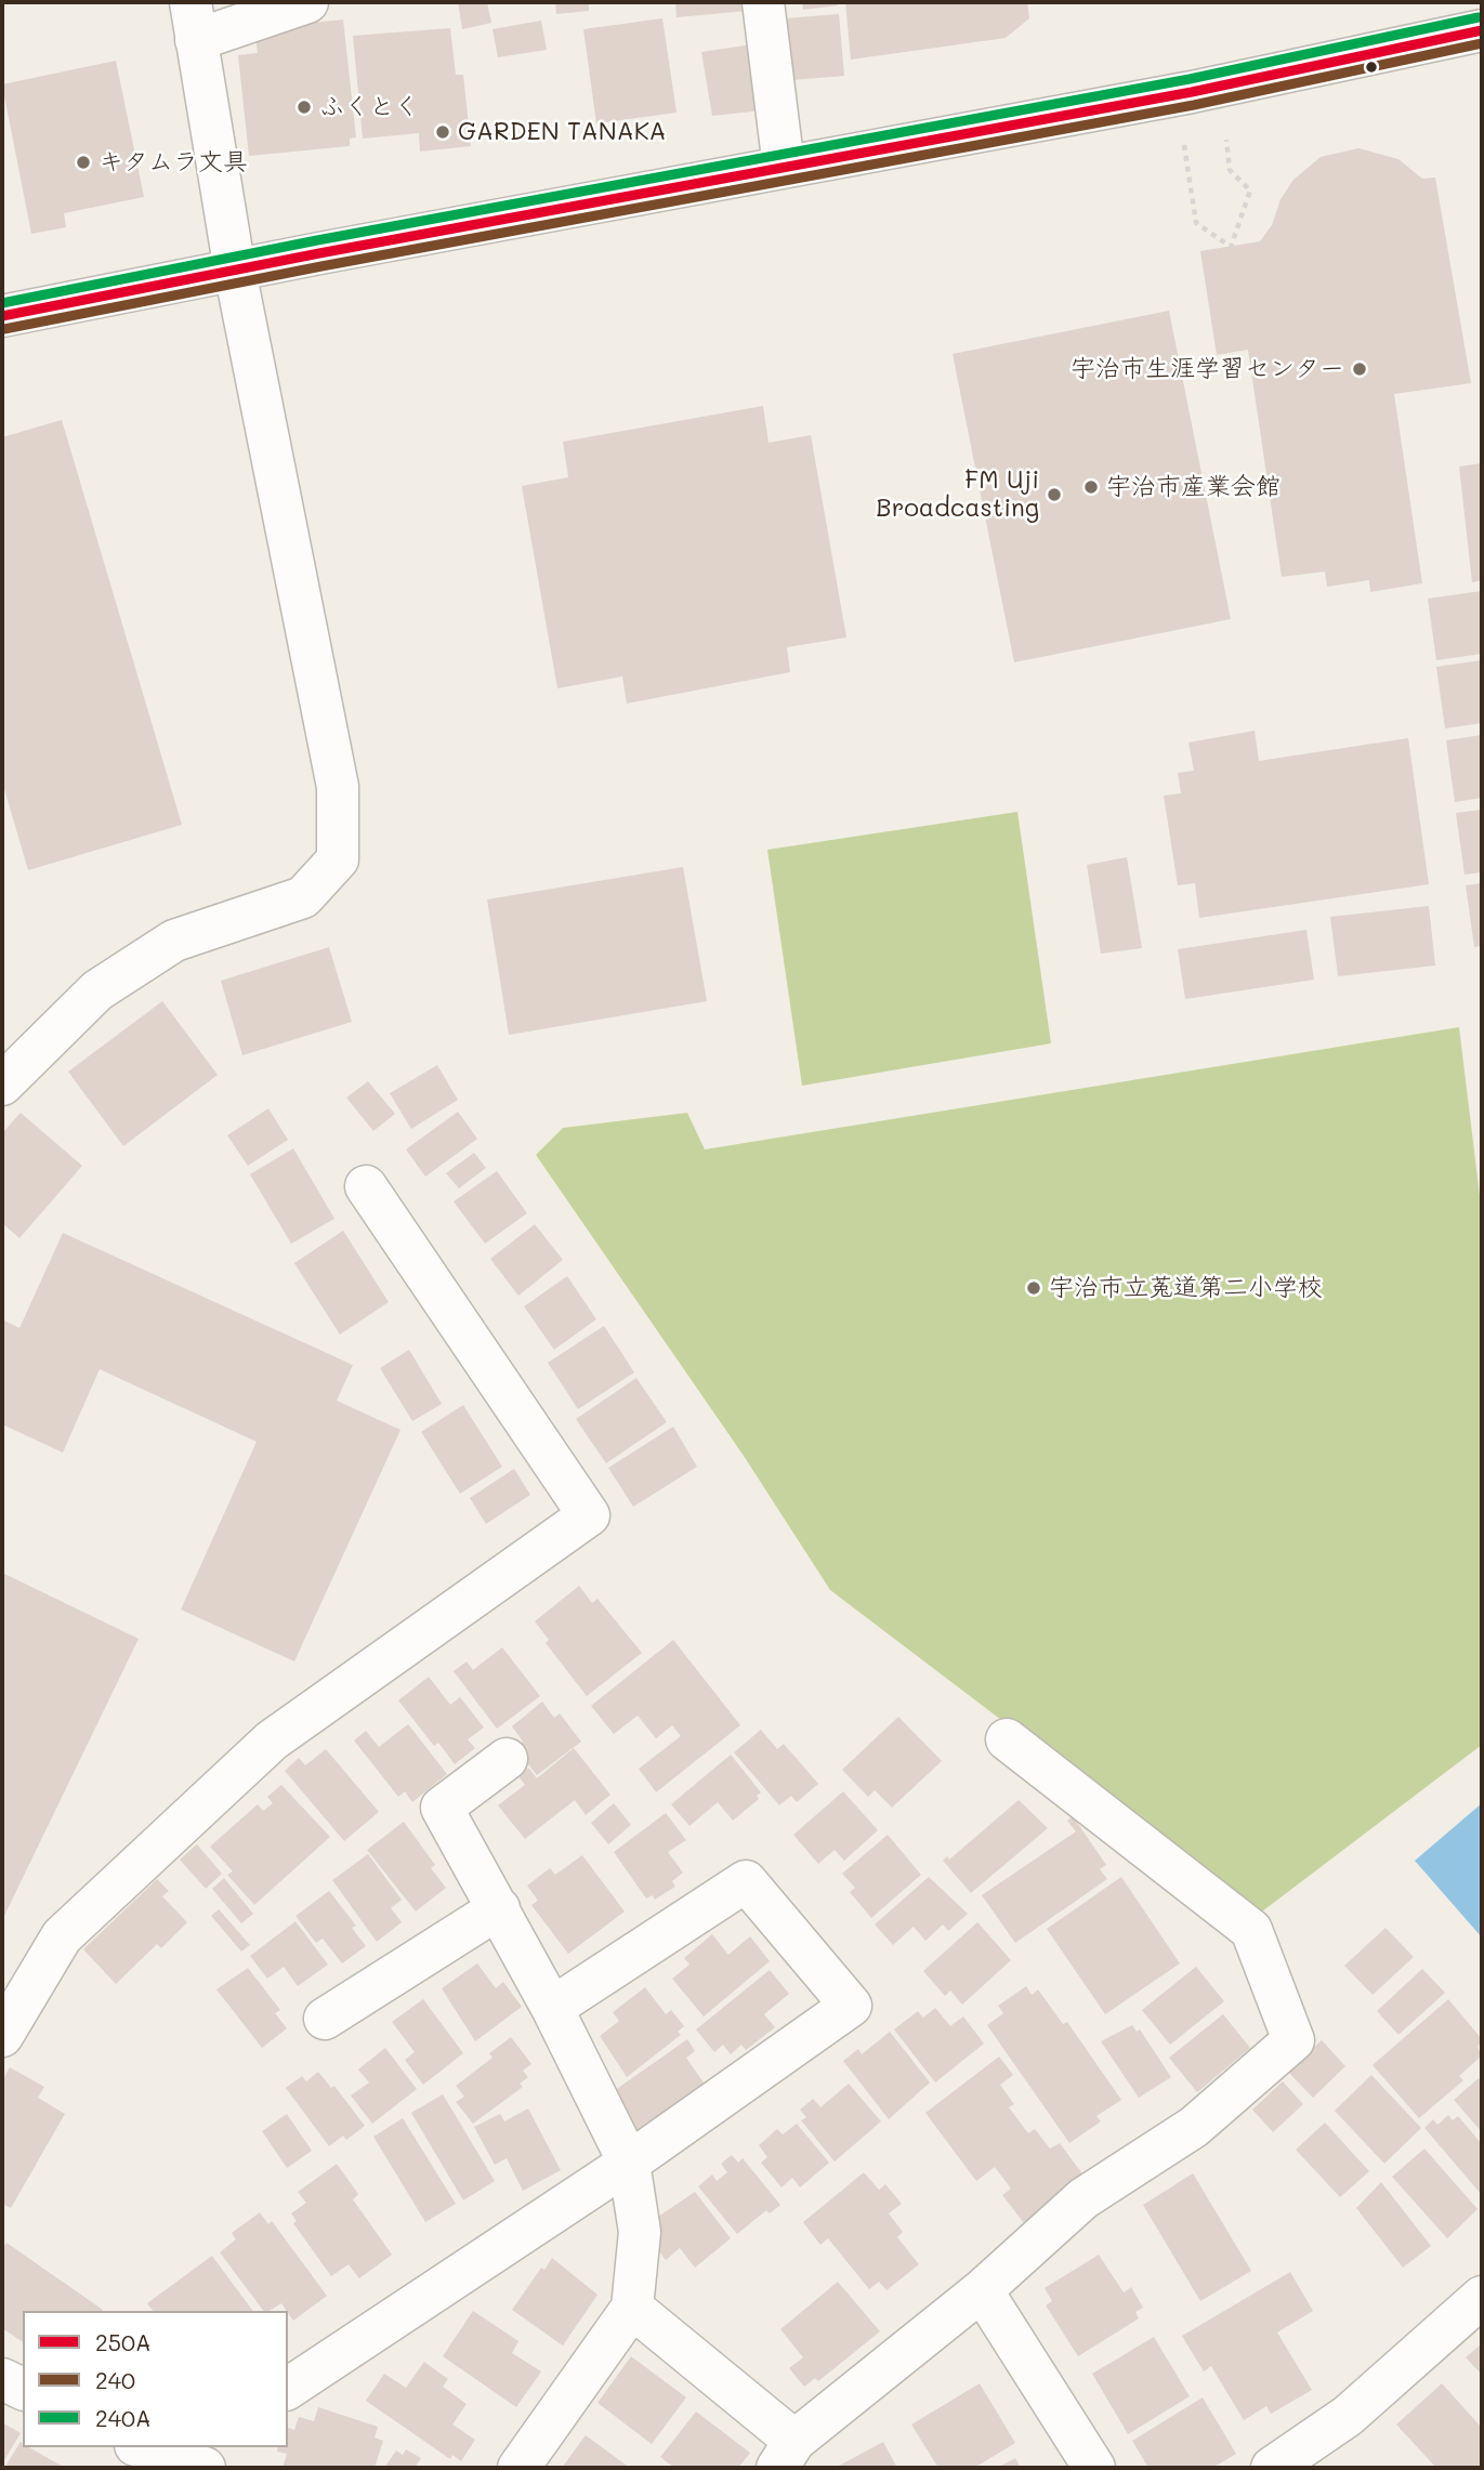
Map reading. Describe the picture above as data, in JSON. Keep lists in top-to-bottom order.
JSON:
{
  "places": [
    "ふくとく",
    "GARDEN TANAKA",
    "キタムラ文具",
    "宇治市生涯学習センター",
    "宇治市産業会館",
    "FM Uji Broadcasting",
    "宇治市立菟道第二小学校"
  ],
  "lines": ["transit line 240A", "transit line 250A", "transit line 240"],
  "legend": ["250A", "240", "240A"]
}
